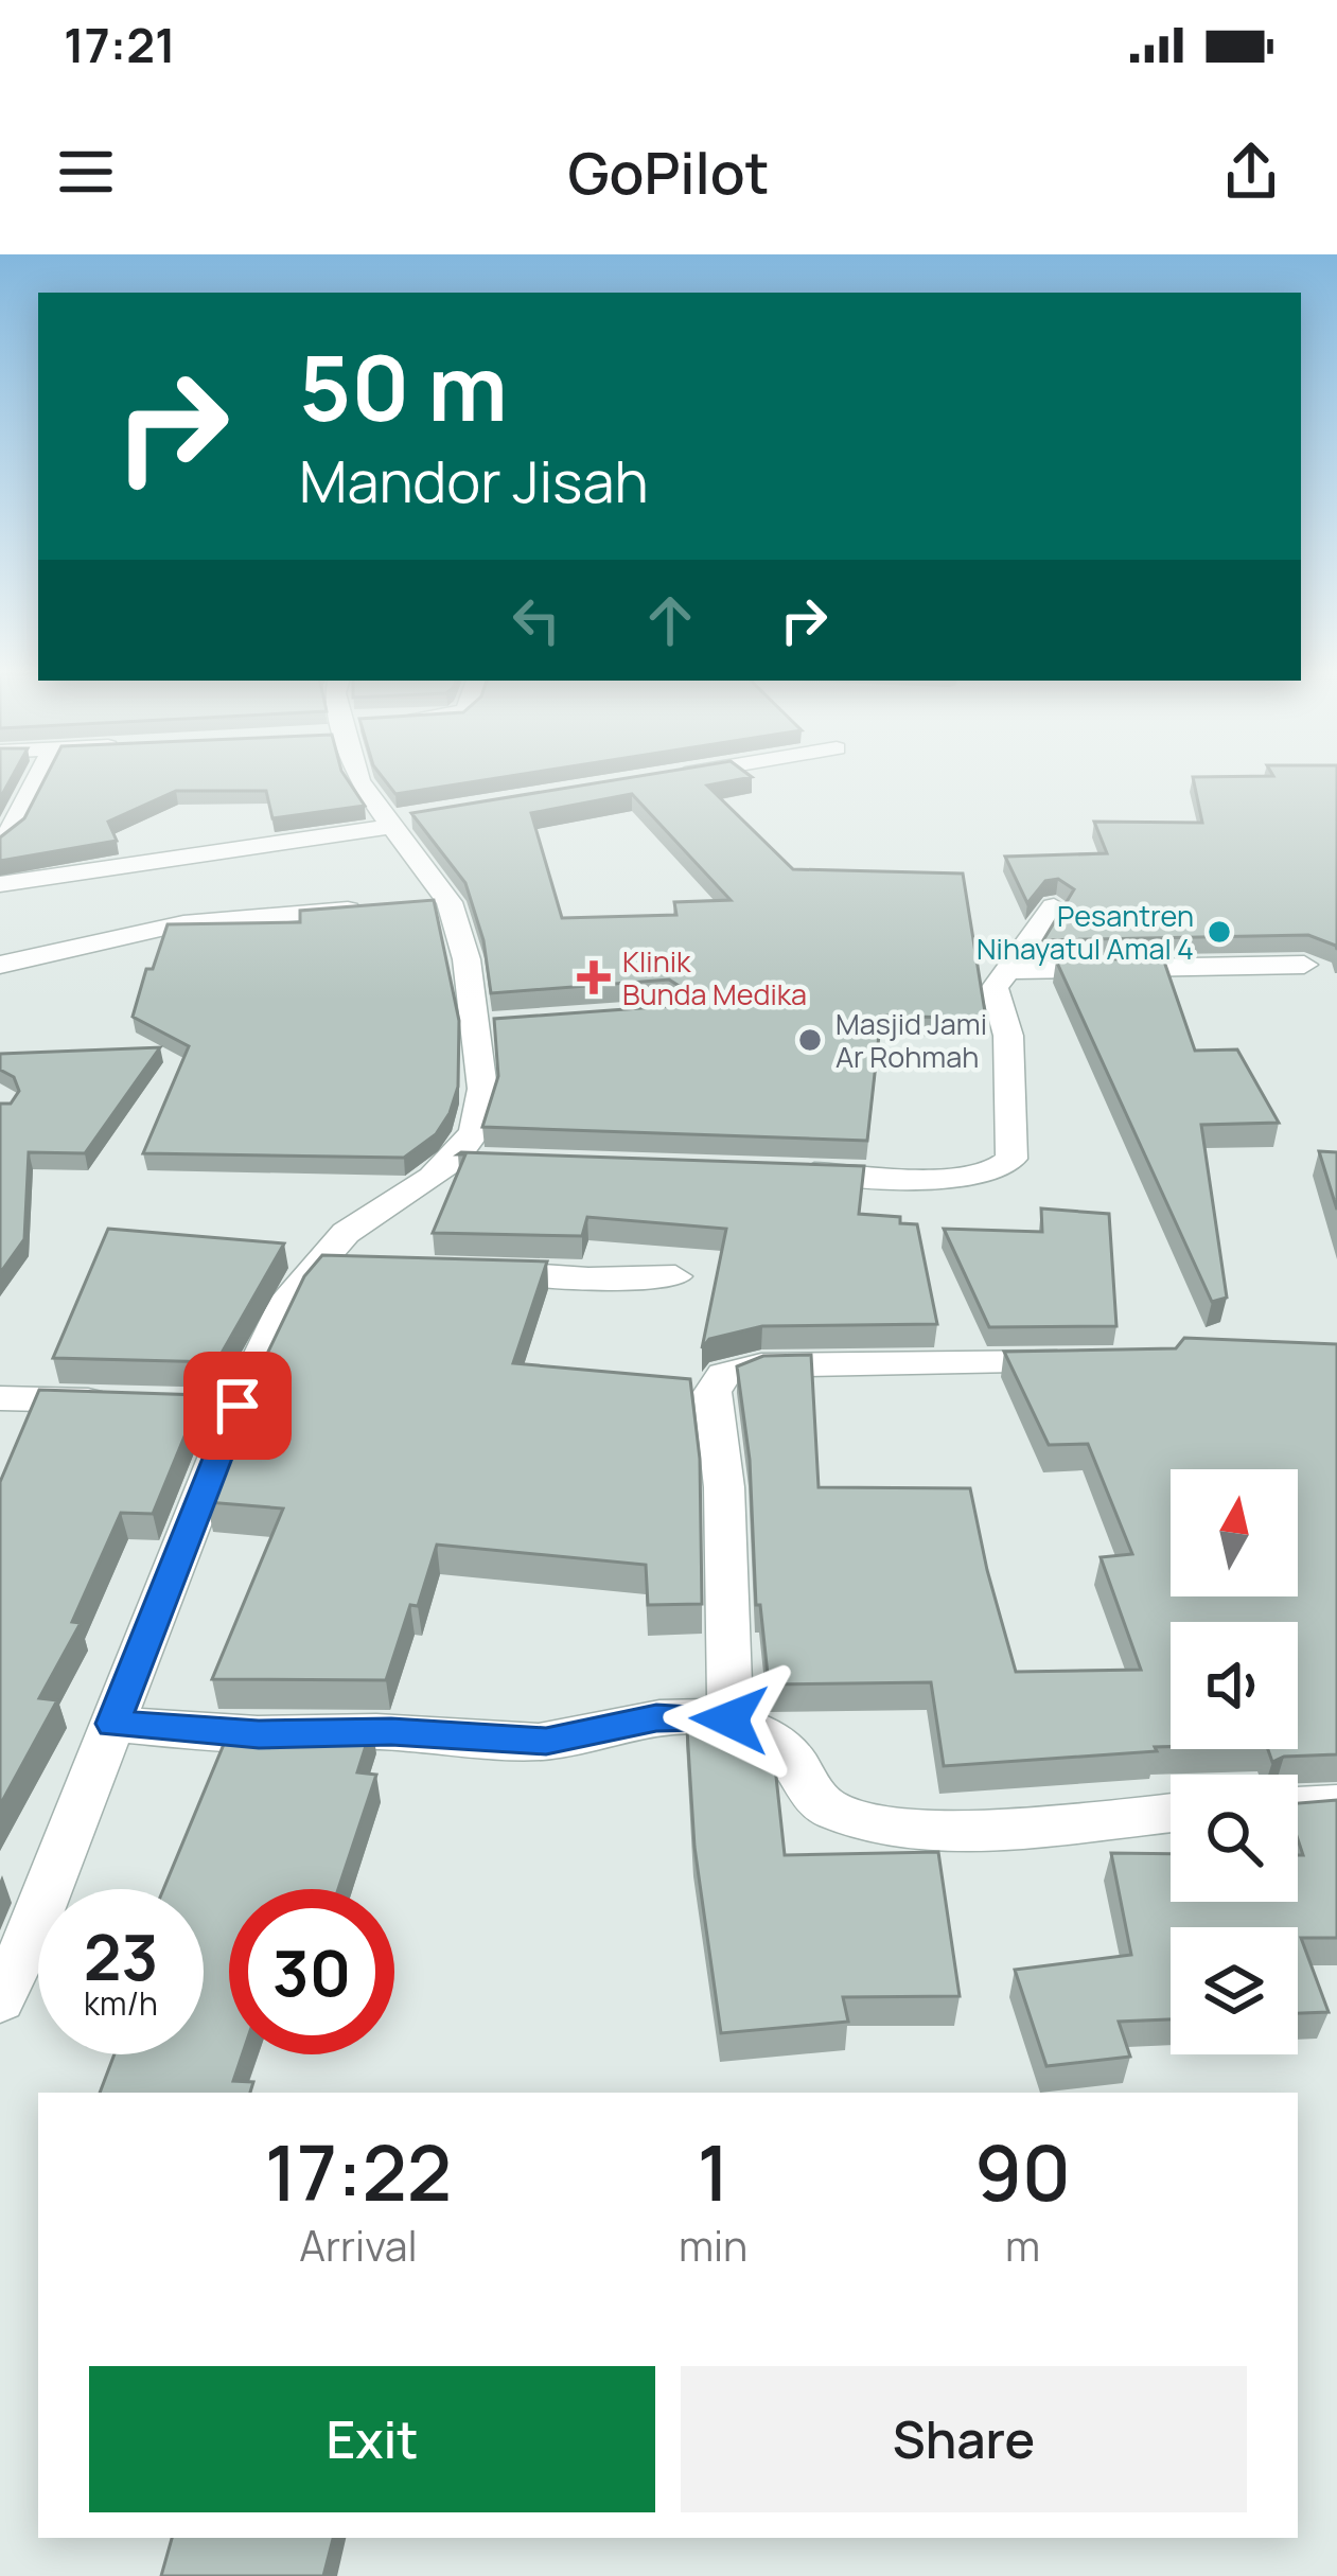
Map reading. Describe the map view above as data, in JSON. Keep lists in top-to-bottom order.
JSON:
{
  "places": {
    "other": ["Pesantren Nihayatul Amal 4", "Masjid Jami Ar Rohmah"],
    "health": ["Klinik Bunda Medika"]
  },
  "north": "top",
  "page": {
    "status": "17:21",
    "header": "GoPilot",
    "turn": ["50 m", "Mandor Jisah"],
    "speed": "23 km/h",
    "limit": "30",
    "eta": [
      "17:22",
      "Arrival",
      "1",
      "min",
      "90",
      "m"
    ],
    "buttons": ["Exit", "Share"]
  }
}
